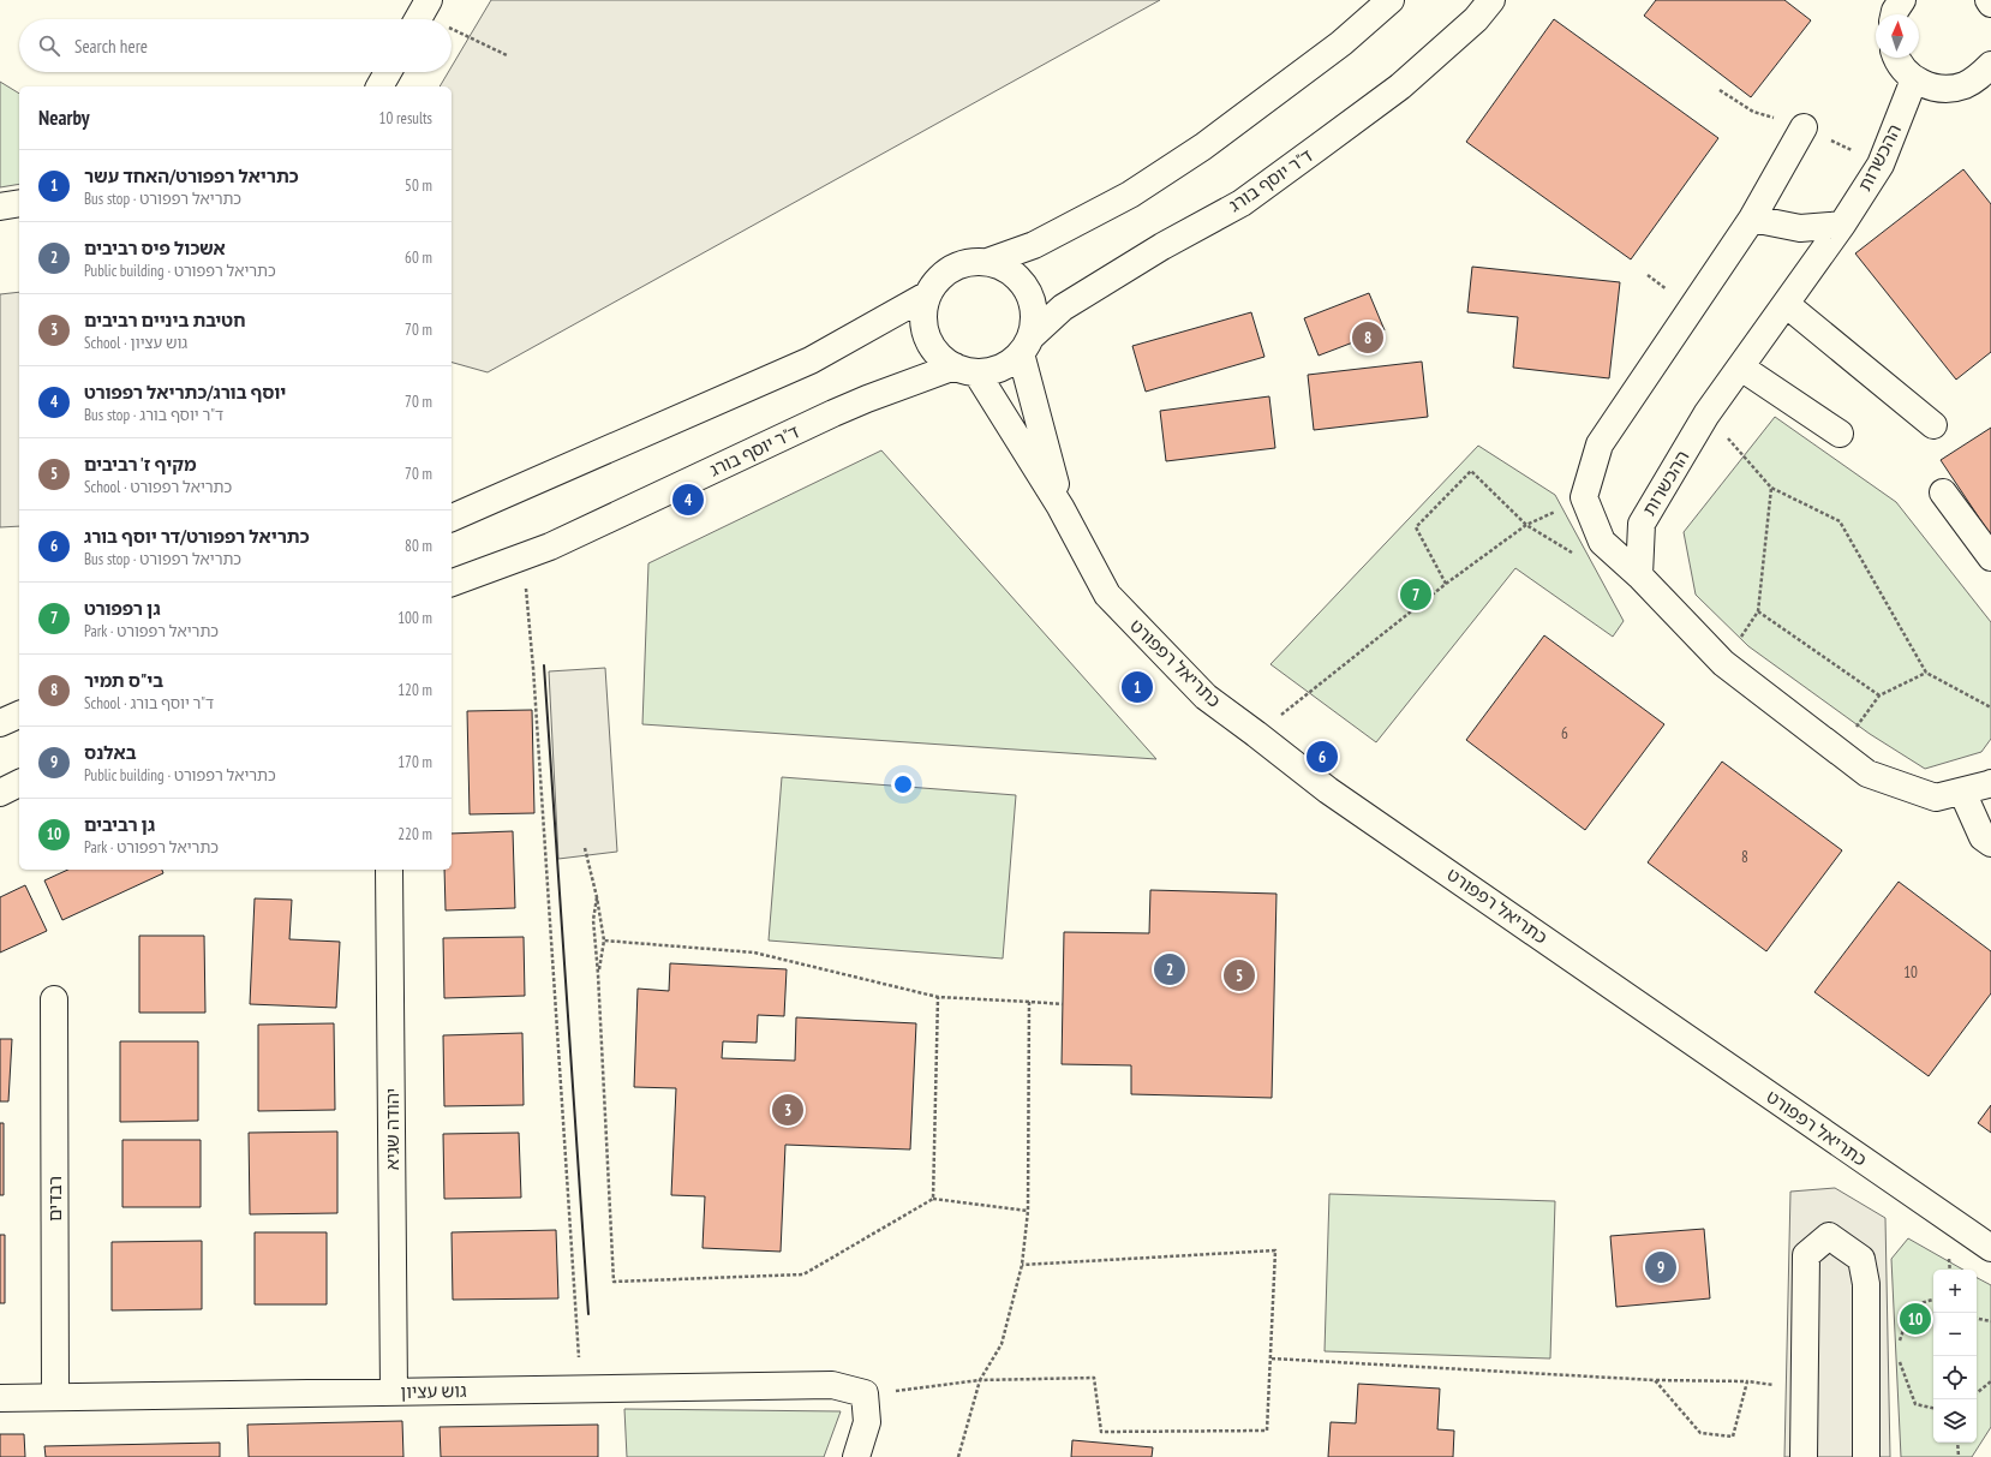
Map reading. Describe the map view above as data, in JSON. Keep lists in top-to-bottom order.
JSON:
{
  "streets": {
    "street": [
      "ההכשרות",
      "ד\"ר יוסף בורג",
      "כתריאל רפפורט",
      "יהודה שגיא",
      "רבדים",
      "גוש עציון"
    ]
  },
  "crossings": [
    ["ד\"ר יוסף בורג", "כתריאל רפפורט"],
    ["יהודה שגיא", "גוש עציון"],
    ["רבדים", "גוש עציון"]
  ],
  "house_numbers": ["6", "8", "10"],
  "north": "top",
  "page": {
    "search": "Search here",
    "heading": ["Nearby", "10 results"],
    "list": [
      {
        "mark": "1",
        "name": "כתריאל רפפורט/האחד עשר",
        "note": "Bus stop · כתריאל רפפורט",
        "value": "50 m"
      },
      {
        "mark": "2",
        "name": "אשכול פיס רביבים",
        "note": "Public building · כתריאל רפפורט",
        "value": "60 m"
      },
      {
        "mark": "3",
        "name": "חטיבת ביניים רביבים",
        "note": "School · גוש עציון",
        "value": "70 m"
      },
      {
        "mark": "4",
        "name": "יוסף בורג/כתריאל רפפורט",
        "note": "Bus stop · ד\"ר יוסף בורג",
        "value": "70 m"
      },
      {
        "mark": "5",
        "name": "מקיף ז' רביבים",
        "note": "School · כתריאל רפפורט",
        "value": "70 m"
      },
      {
        "mark": "6",
        "name": "כתריאל רפפורט/דר יוסף בורג",
        "note": "Bus stop · כתריאל רפפורט",
        "value": "80 m"
      },
      {
        "mark": "7",
        "name": "גן רפפורט",
        "note": "Park · כתריאל רפפורט",
        "value": "100 m"
      },
      {
        "mark": "8",
        "name": "בי\"ס תמיר",
        "note": "School · ד\"ר יוסף בורג",
        "value": "120 m"
      },
      {
        "mark": "9",
        "name": "באלנס",
        "note": "Public building · כתריאל רפפורט",
        "value": "170 m"
      },
      {
        "mark": "10",
        "name": "גן רביבים",
        "note": "Park · כתריאל רפפורט",
        "value": "220 m"
      }
    ],
    "pins": [
      "8",
      "4",
      "7",
      "1",
      "6",
      "2",
      "5",
      "3",
      "9",
      "10"
    ],
    "map_buttons": ["+", "−"]
  }
}
